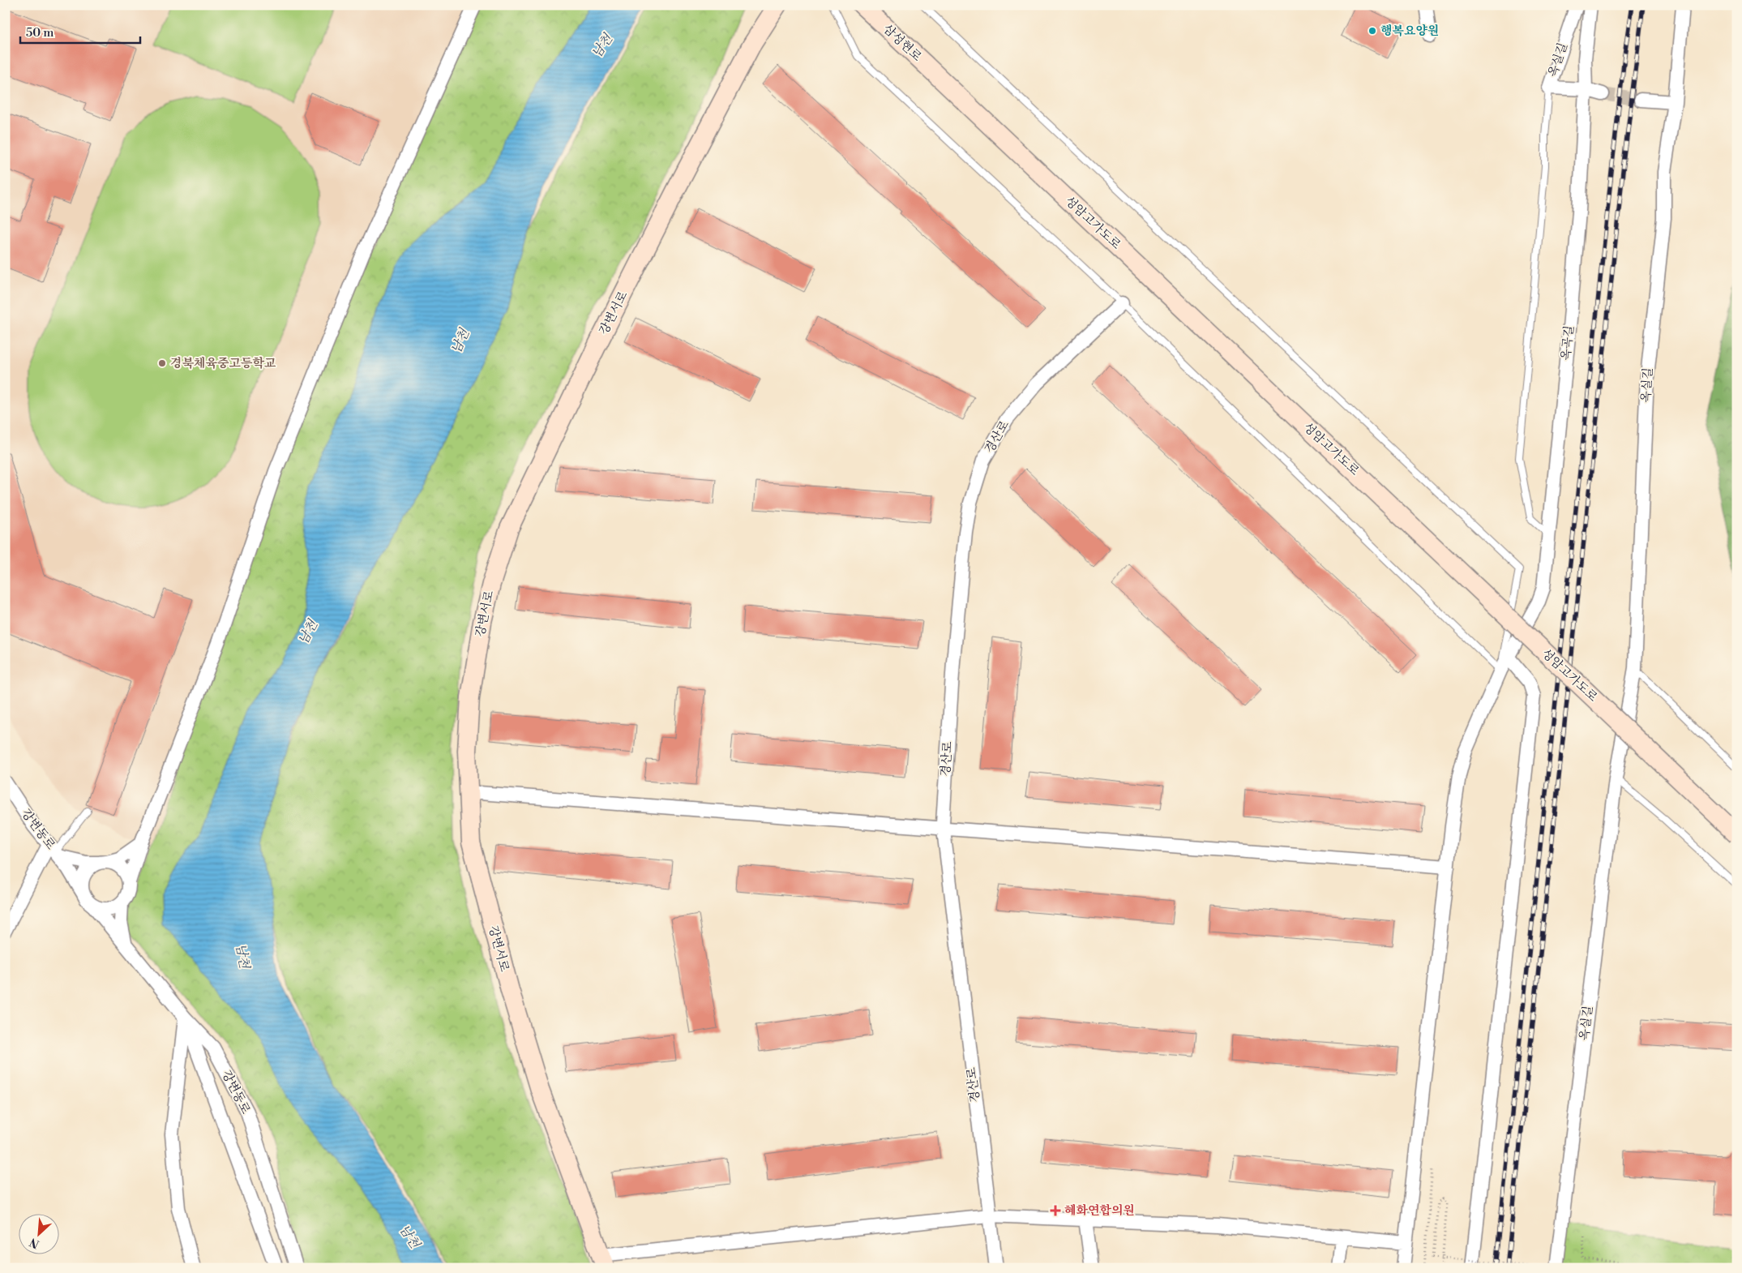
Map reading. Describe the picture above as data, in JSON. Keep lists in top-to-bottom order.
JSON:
{
  "streets": {
    "street": [
      "삼성현로",
      "옥실길",
      "성암고가도로",
      "강변서로",
      "옥곡길",
      "경산로",
      "강변동로"
    ]
  },
  "crossings": [
    ["삼성현로", "성암고가도로"],
    ["옥실길", "옥곡길"]
  ],
  "water": ["남천"],
  "places": {
    "other": ["행복요양원", "경북체육중고등학교"],
    "health": ["혜화연합의원"]
  },
  "scale_bar": "50 m",
  "north": "bottom left"
}
